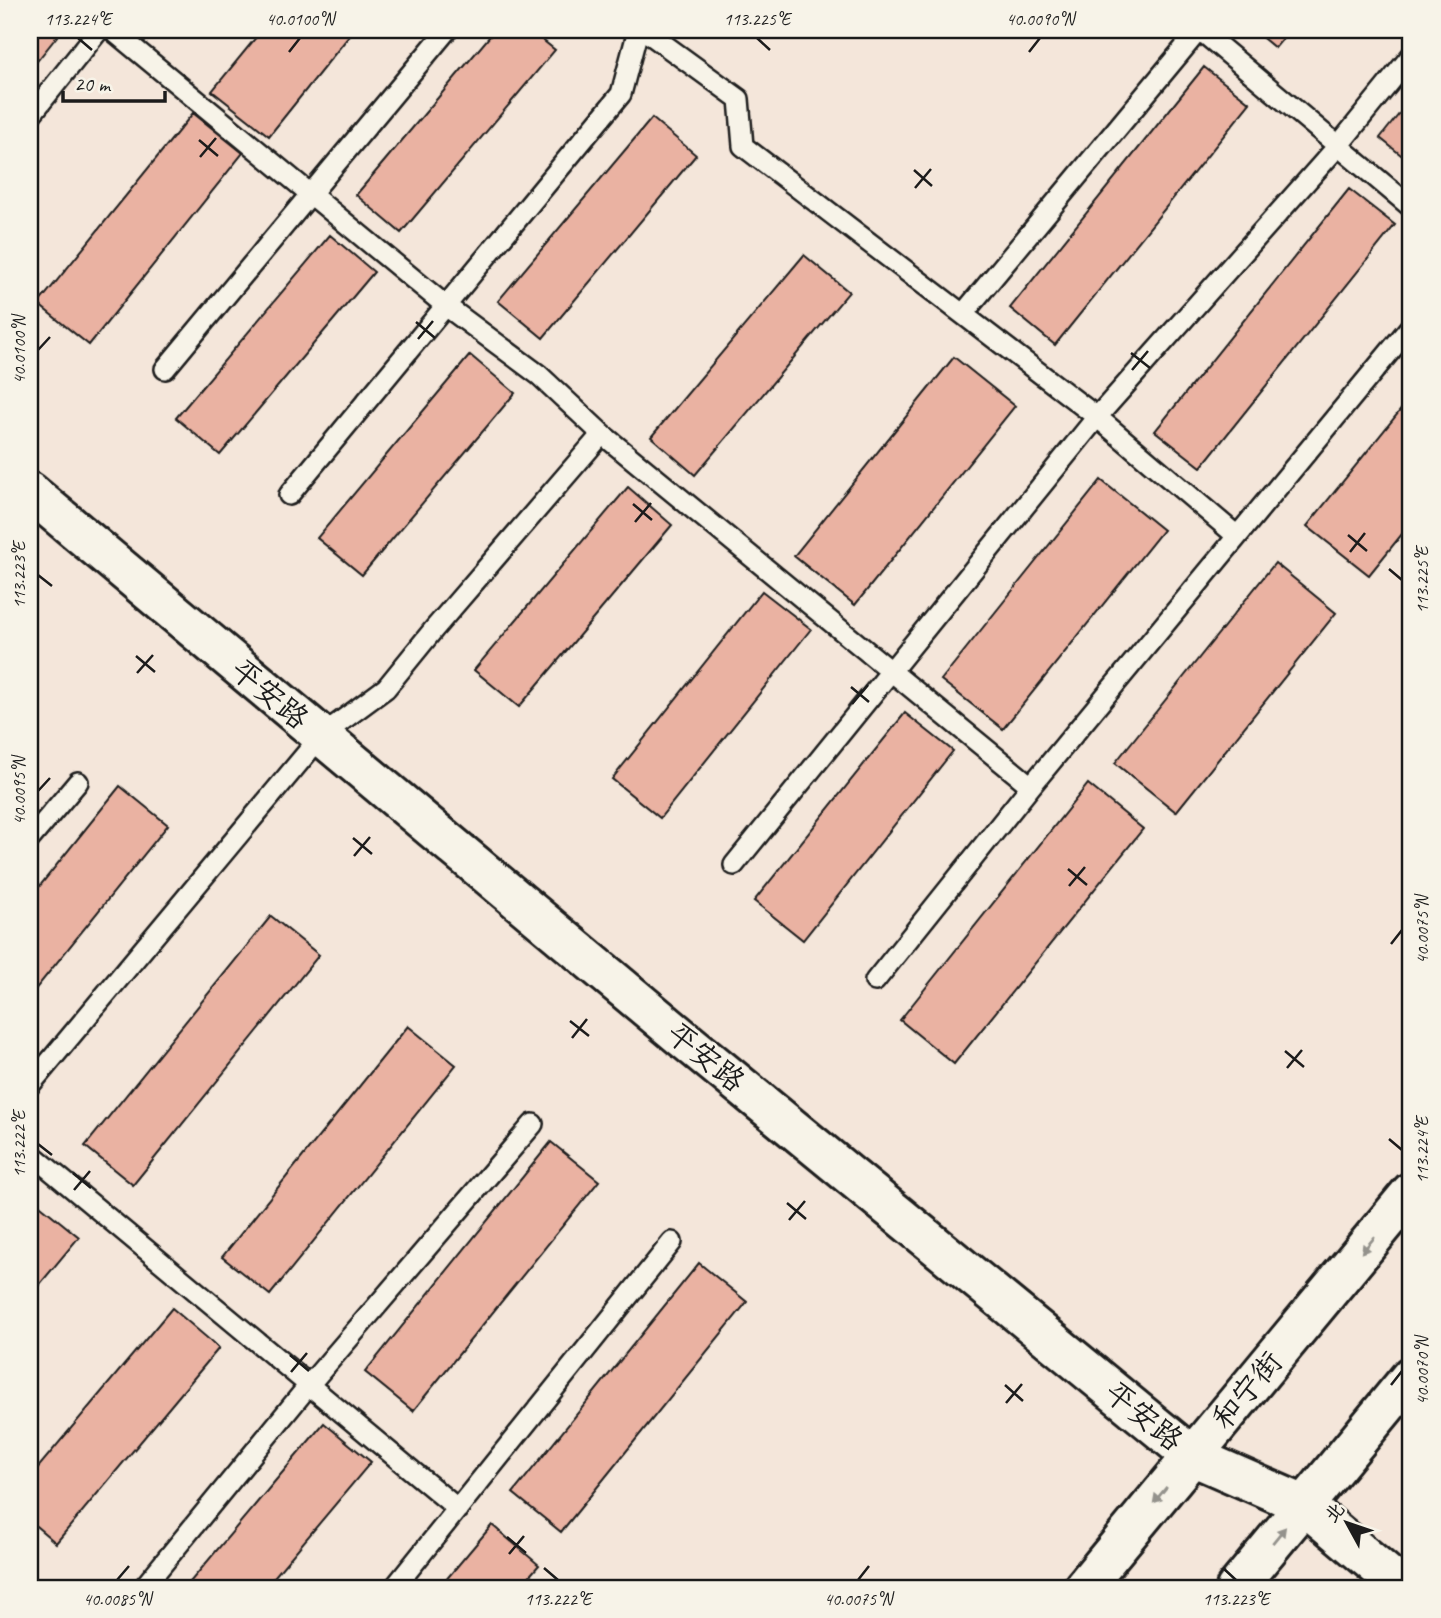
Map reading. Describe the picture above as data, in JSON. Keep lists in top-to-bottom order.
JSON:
{
  "streets": {
    "street": ["平安路", "和宁街"]
  },
  "crossings": [
    ["平安路", "和宁街"]
  ],
  "scale_bar": "20 m",
  "north": "top left",
  "coordinates": [
    "113.224°E",
    "40.0100°N",
    "113.225°E",
    "40.0090°N",
    "113.223°E",
    "40.0095°N",
    "40.0075°N",
    "113.222°E",
    "40.0070°N",
    "40.0085°N"
  ]
}
